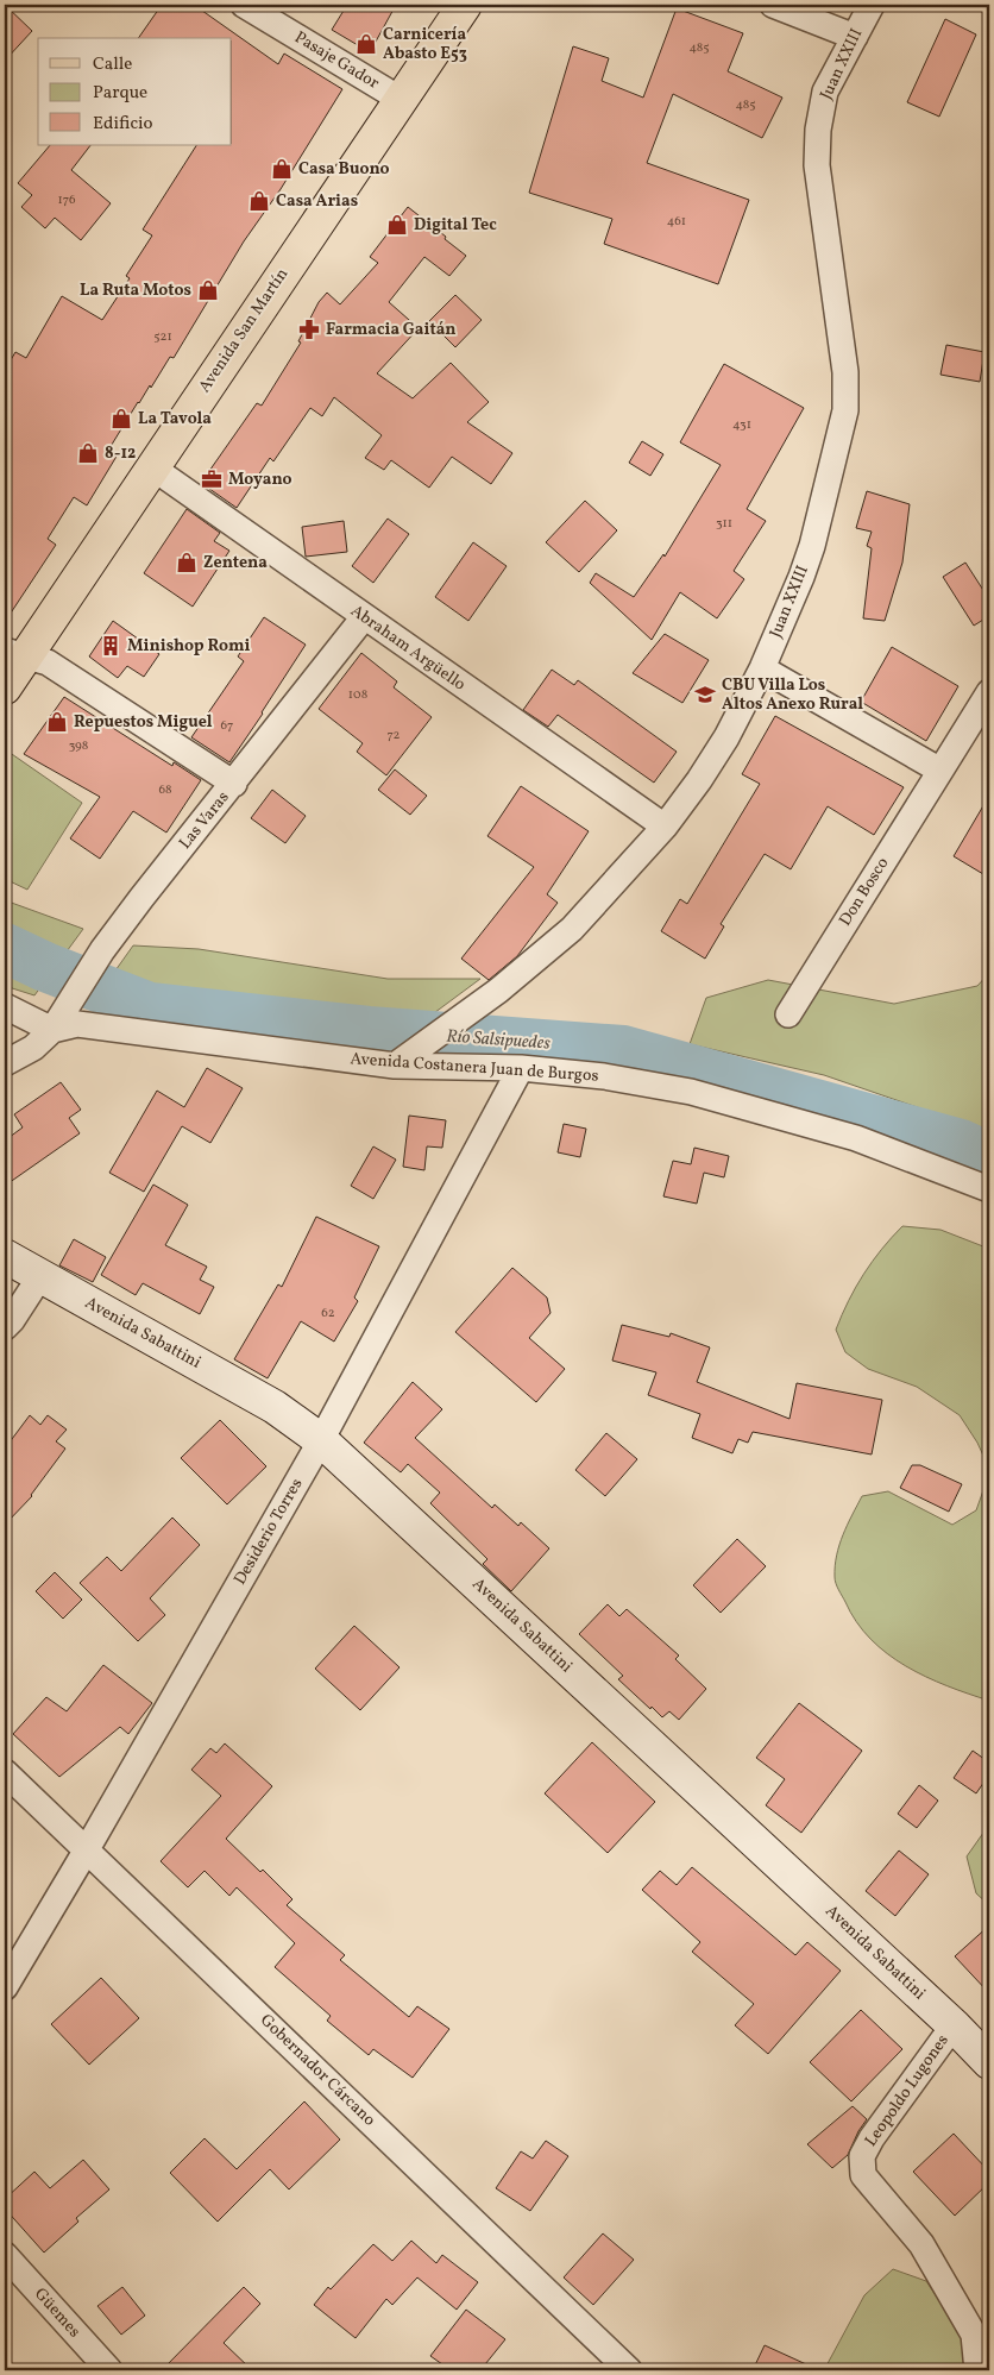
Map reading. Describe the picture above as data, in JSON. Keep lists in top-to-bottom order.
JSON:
{
  "streets": {
    "main road": ["Avenida San Martín"],
    "street": [
      "Pasaje Gador",
      "Juan XXIII",
      "Abraham Argüello",
      "Las Varas",
      "Don Bosco",
      "Avenida Costanera Juan de Burgos",
      "Avenida Sabattini",
      "Desiderio Torres",
      "Gobernador Cárcano",
      "Leopoldo Lugones",
      "Güemes"
    ]
  },
  "crossings": [
    ["Pasaje Gador", "Avenida San Martín"],
    ["Juan XXIII", "Abraham Argüello"],
    ["Juan XXIII", "Avenida Costanera Juan de Burgos"],
    ["Avenida San Martín", "Abraham Argüello"],
    ["Abraham Argüello", "Las Varas"],
    ["Las Varas", "Avenida Costanera Juan de Burgos"],
    ["Avenida Costanera Juan de Burgos", "Desiderio Torres"],
    ["Avenida Sabattini", "Desiderio Torres"],
    ["Avenida Sabattini", "Leopoldo Lugones"],
    ["Desiderio Torres", "Gobernador Cárcano"]
  ],
  "water": ["Río Salsipuedes"],
  "places": {
    "shop": [
      "Carnicería Abasto E53",
      "Casa Buono",
      "Casa Arias",
      "Digital Tec",
      "La Ruta Motos",
      "La Tavola",
      "8-12",
      "Zentena",
      "Repuestos Miguel"
    ],
    "pharmacy": ["Farmacia Gaitán"],
    "office": ["Moyano"],
    "building": ["Minishop Romi"],
    "school or university": ["CBU Villa Los Altos Anexo Rural"]
  },
  "house_numbers": [
    "485",
    "485",
    "176",
    "461",
    "521",
    "431",
    "311",
    "108",
    "67",
    "72",
    "398",
    "68",
    "62"
  ],
  "legend": ["Calle", "Parque", "Edificio"]
}
